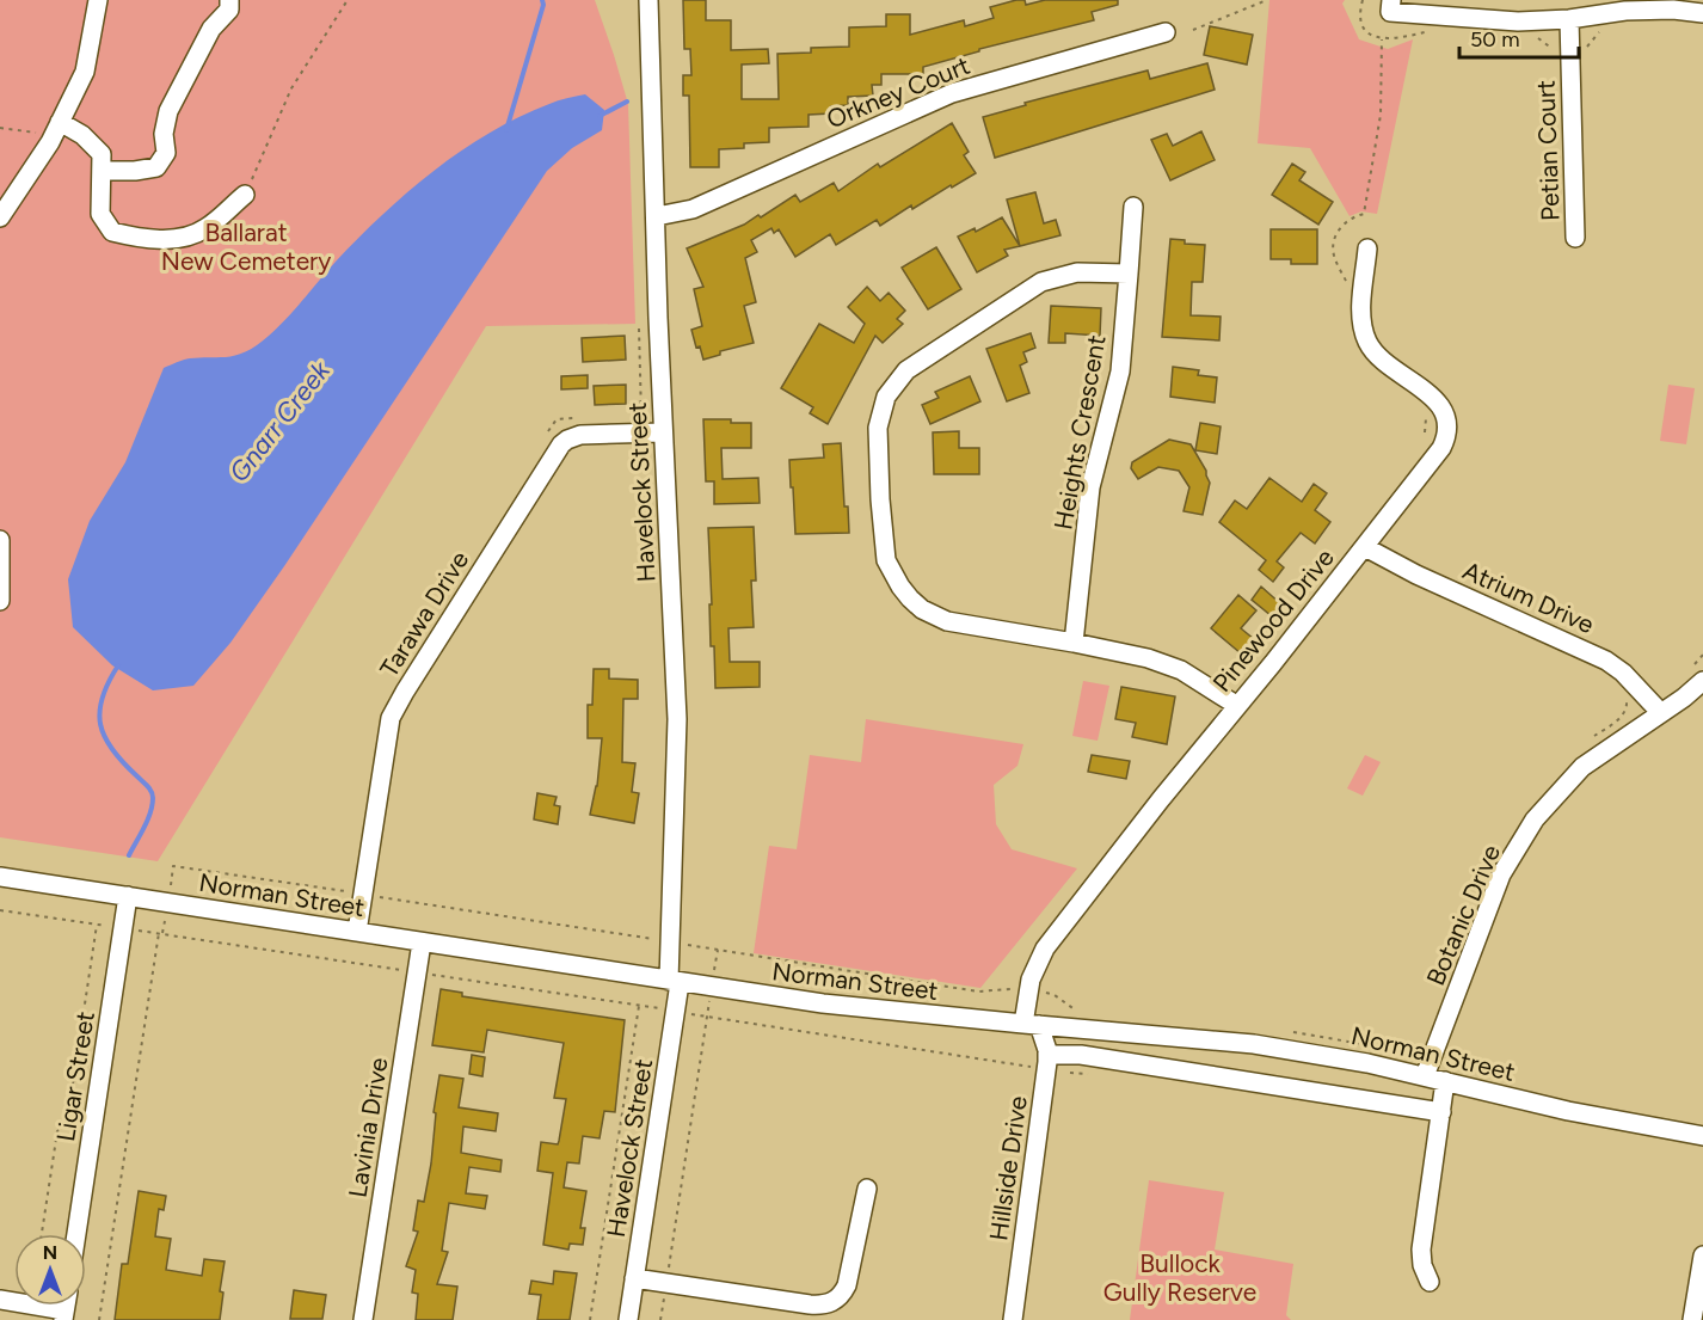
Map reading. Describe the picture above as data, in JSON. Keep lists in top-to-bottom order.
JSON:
{
  "streets": {
    "street": [
      "Orkney Court",
      "Petian Court",
      "Heights Crescent",
      "Havelock Street",
      "Atrium Drive",
      "Tarawa Drive",
      "Pinewood Drive",
      "Norman Street",
      "Botanic Drive",
      "Ligar Street",
      "Lavinia Drive",
      "Hillside Drive"
    ]
  },
  "crossings": [
    ["Orkney Court", "Havelock Street"],
    ["Havelock Street", "Tarawa Drive"],
    ["Havelock Street", "Norman Street"],
    ["Atrium Drive", "Pinewood Drive"],
    ["Atrium Drive", "Botanic Drive"],
    ["Tarawa Drive", "Norman Street"],
    ["Pinewood Drive", "Norman Street"],
    ["Pinewood Drive", "Hillside Drive"],
    ["Norman Street", "Botanic Drive"],
    ["Norman Street", "Ligar Street"],
    ["Norman Street", "Lavinia Drive"],
    ["Norman Street", "Hillside Drive"]
  ],
  "water": ["Gnarr Creek"],
  "parks": ["Ballarat New Cemetery", "Bullock Gully Reserve"],
  "scale_bar": "50 m",
  "north": "top"
}
